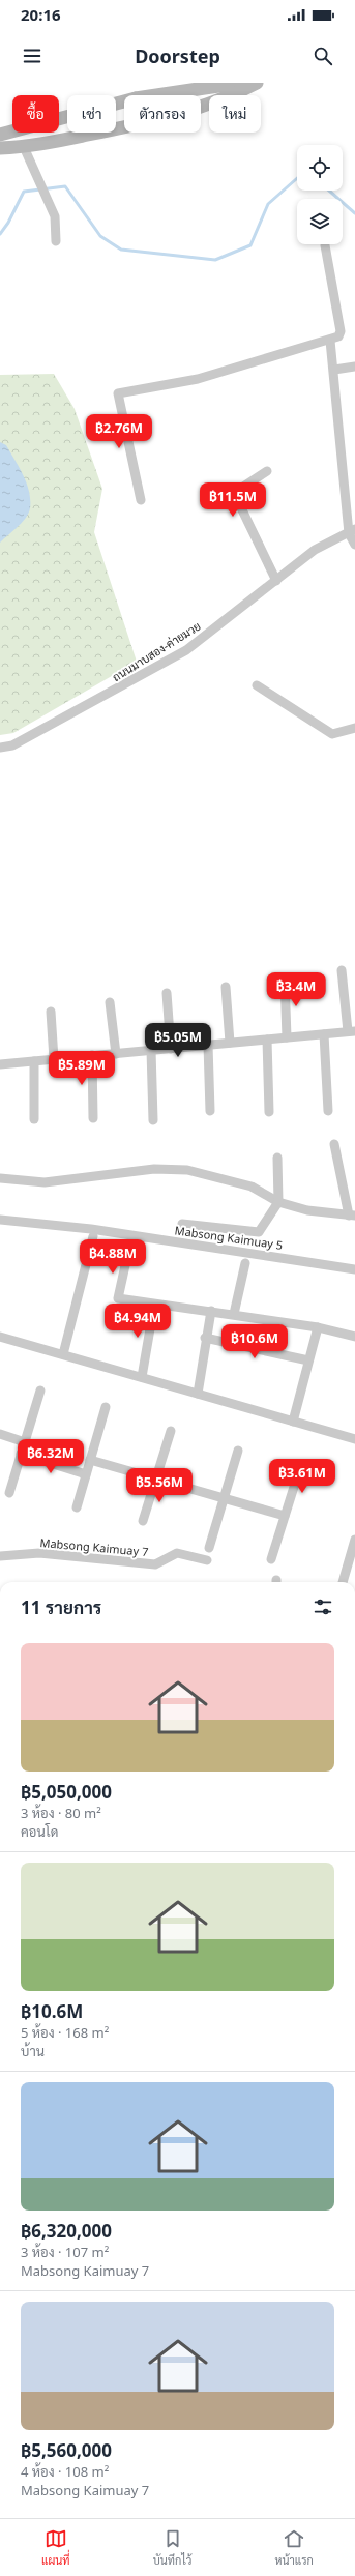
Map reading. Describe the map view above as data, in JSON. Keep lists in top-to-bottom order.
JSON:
{
  "streets": {
    "street": ["ถนนมาบสอง-ค่ายมวย", "Mabsong Kaimuay 5", "Mabsong Kaimuay 7"]
  },
  "page": {
    "status": "20:16",
    "header": "Doorstep",
    "chip": [
      "ซื้อ",
      "เช่า",
      "ตัวกรอง",
      "ใหม่"
    ],
    "price": [
      "฿2.76M",
      "฿11.5M",
      "฿3.4M",
      "฿5.05M",
      "฿5.89M",
      "฿4.88M",
      "฿4.94M",
      "฿10.6M",
      "฿6.32M",
      "฿3.61M",
      "฿5.56M"
    ],
    "heading": "11 รายการ",
    "list": [
      {
        "name": "฿5,050,000",
        "note": "3 ห้อง · 80 m² · คอนโด"
      },
      {
        "name": "฿10.6M",
        "note": "5 ห้อง · 168 m² · บ้าน"
      },
      {
        "name": "฿6,320,000",
        "note": "3 ห้อง · 107 m² · Mabsong Kaimuay 7"
      },
      {
        "name": "฿5,560,000",
        "note": "4 ห้อง · 108 m² · Mabsong Kaimuay 7"
      }
    ],
    "tabs": ["แผนที่", "บันทึกไว้", "หน้าแรก"]
  }
}
